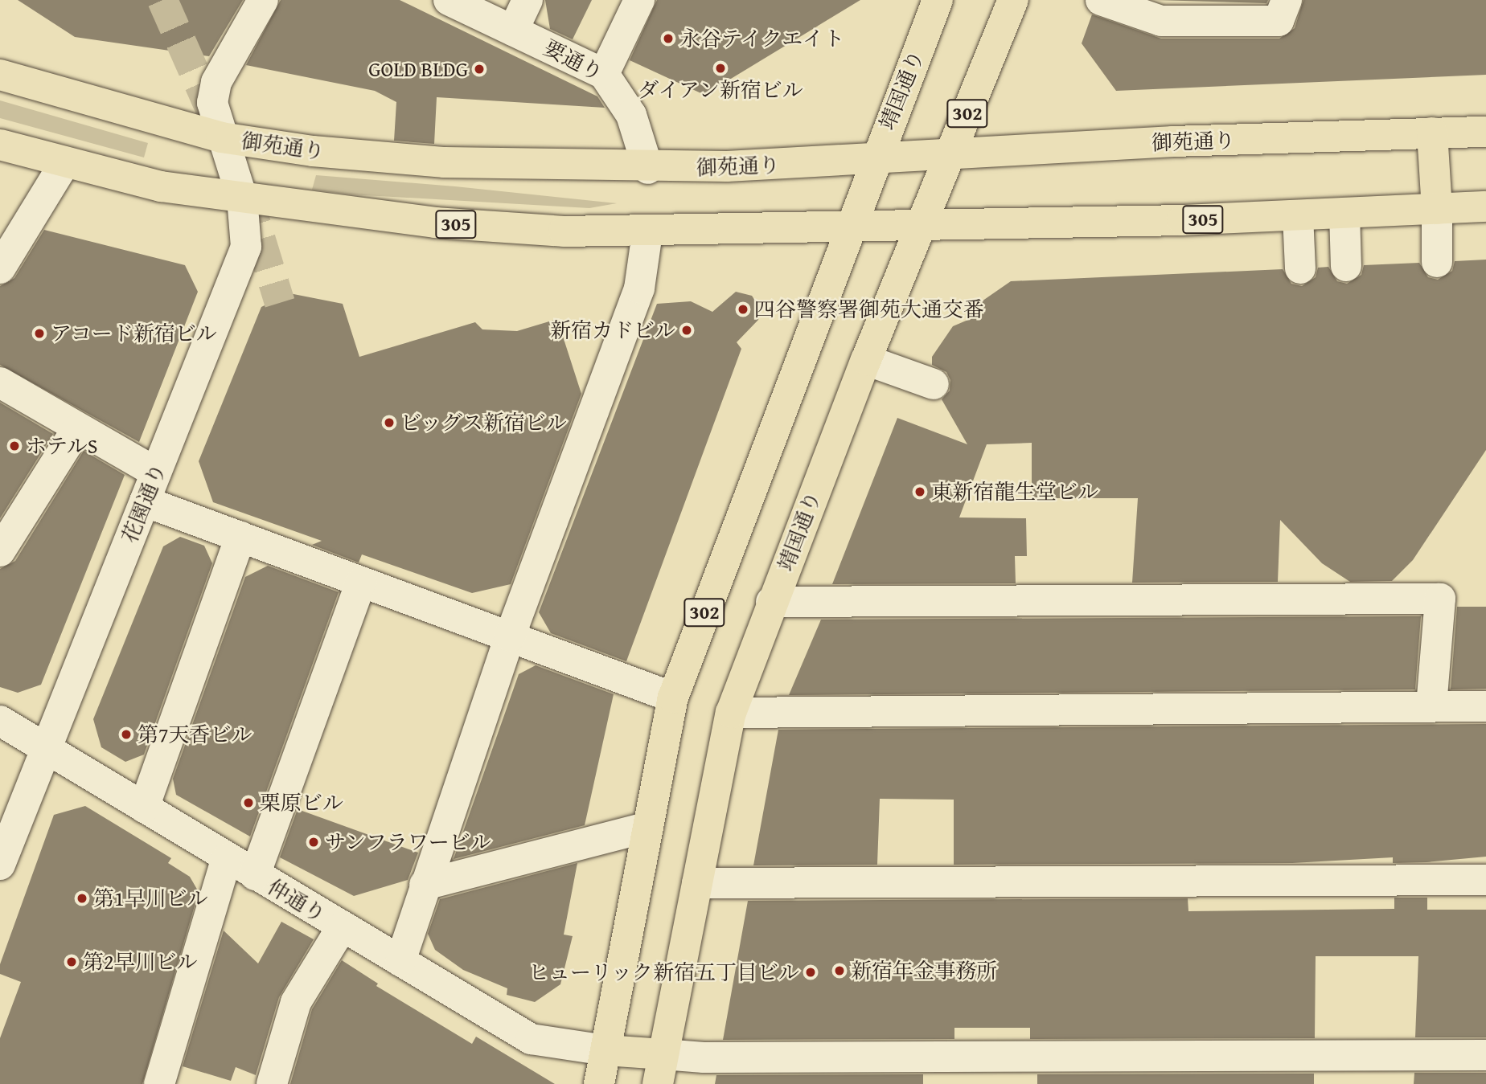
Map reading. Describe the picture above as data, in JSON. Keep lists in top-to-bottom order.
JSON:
{
  "streets": {
    "main road": [
      "靖国通り",
      "302",
      "御苑通り",
      "305"
    ],
    "street": ["要通り", "花園通り", "仲通り"]
  },
  "crossings": [
    ["要通り", "御苑通り"],
    ["靖国通り", "御苑通り"],
    ["靖国通り", "305"],
    ["靖国通り", "仲通り"],
    ["御苑通り", "花園通り"],
    ["305", "花園通り"],
    ["花園通り", "仲通り"]
  ],
  "places": [
    "永谷テイクエイト",
    "ダイアン新宿ビル",
    "GOLD BLDG",
    "四谷警察署御苑大通交番",
    "新宿カドビル",
    "アコード新宿ビル",
    "ビッグス新宿ビル",
    "ホテルS",
    "東新宿龍生堂ビル",
    "第7天香ビル",
    "栗原ビル",
    "サンフラワービル",
    "第1早川ビル",
    "第2早川ビル",
    "新宿年金事務所",
    "ヒューリック新宿五丁目ビル"
  ]
}
